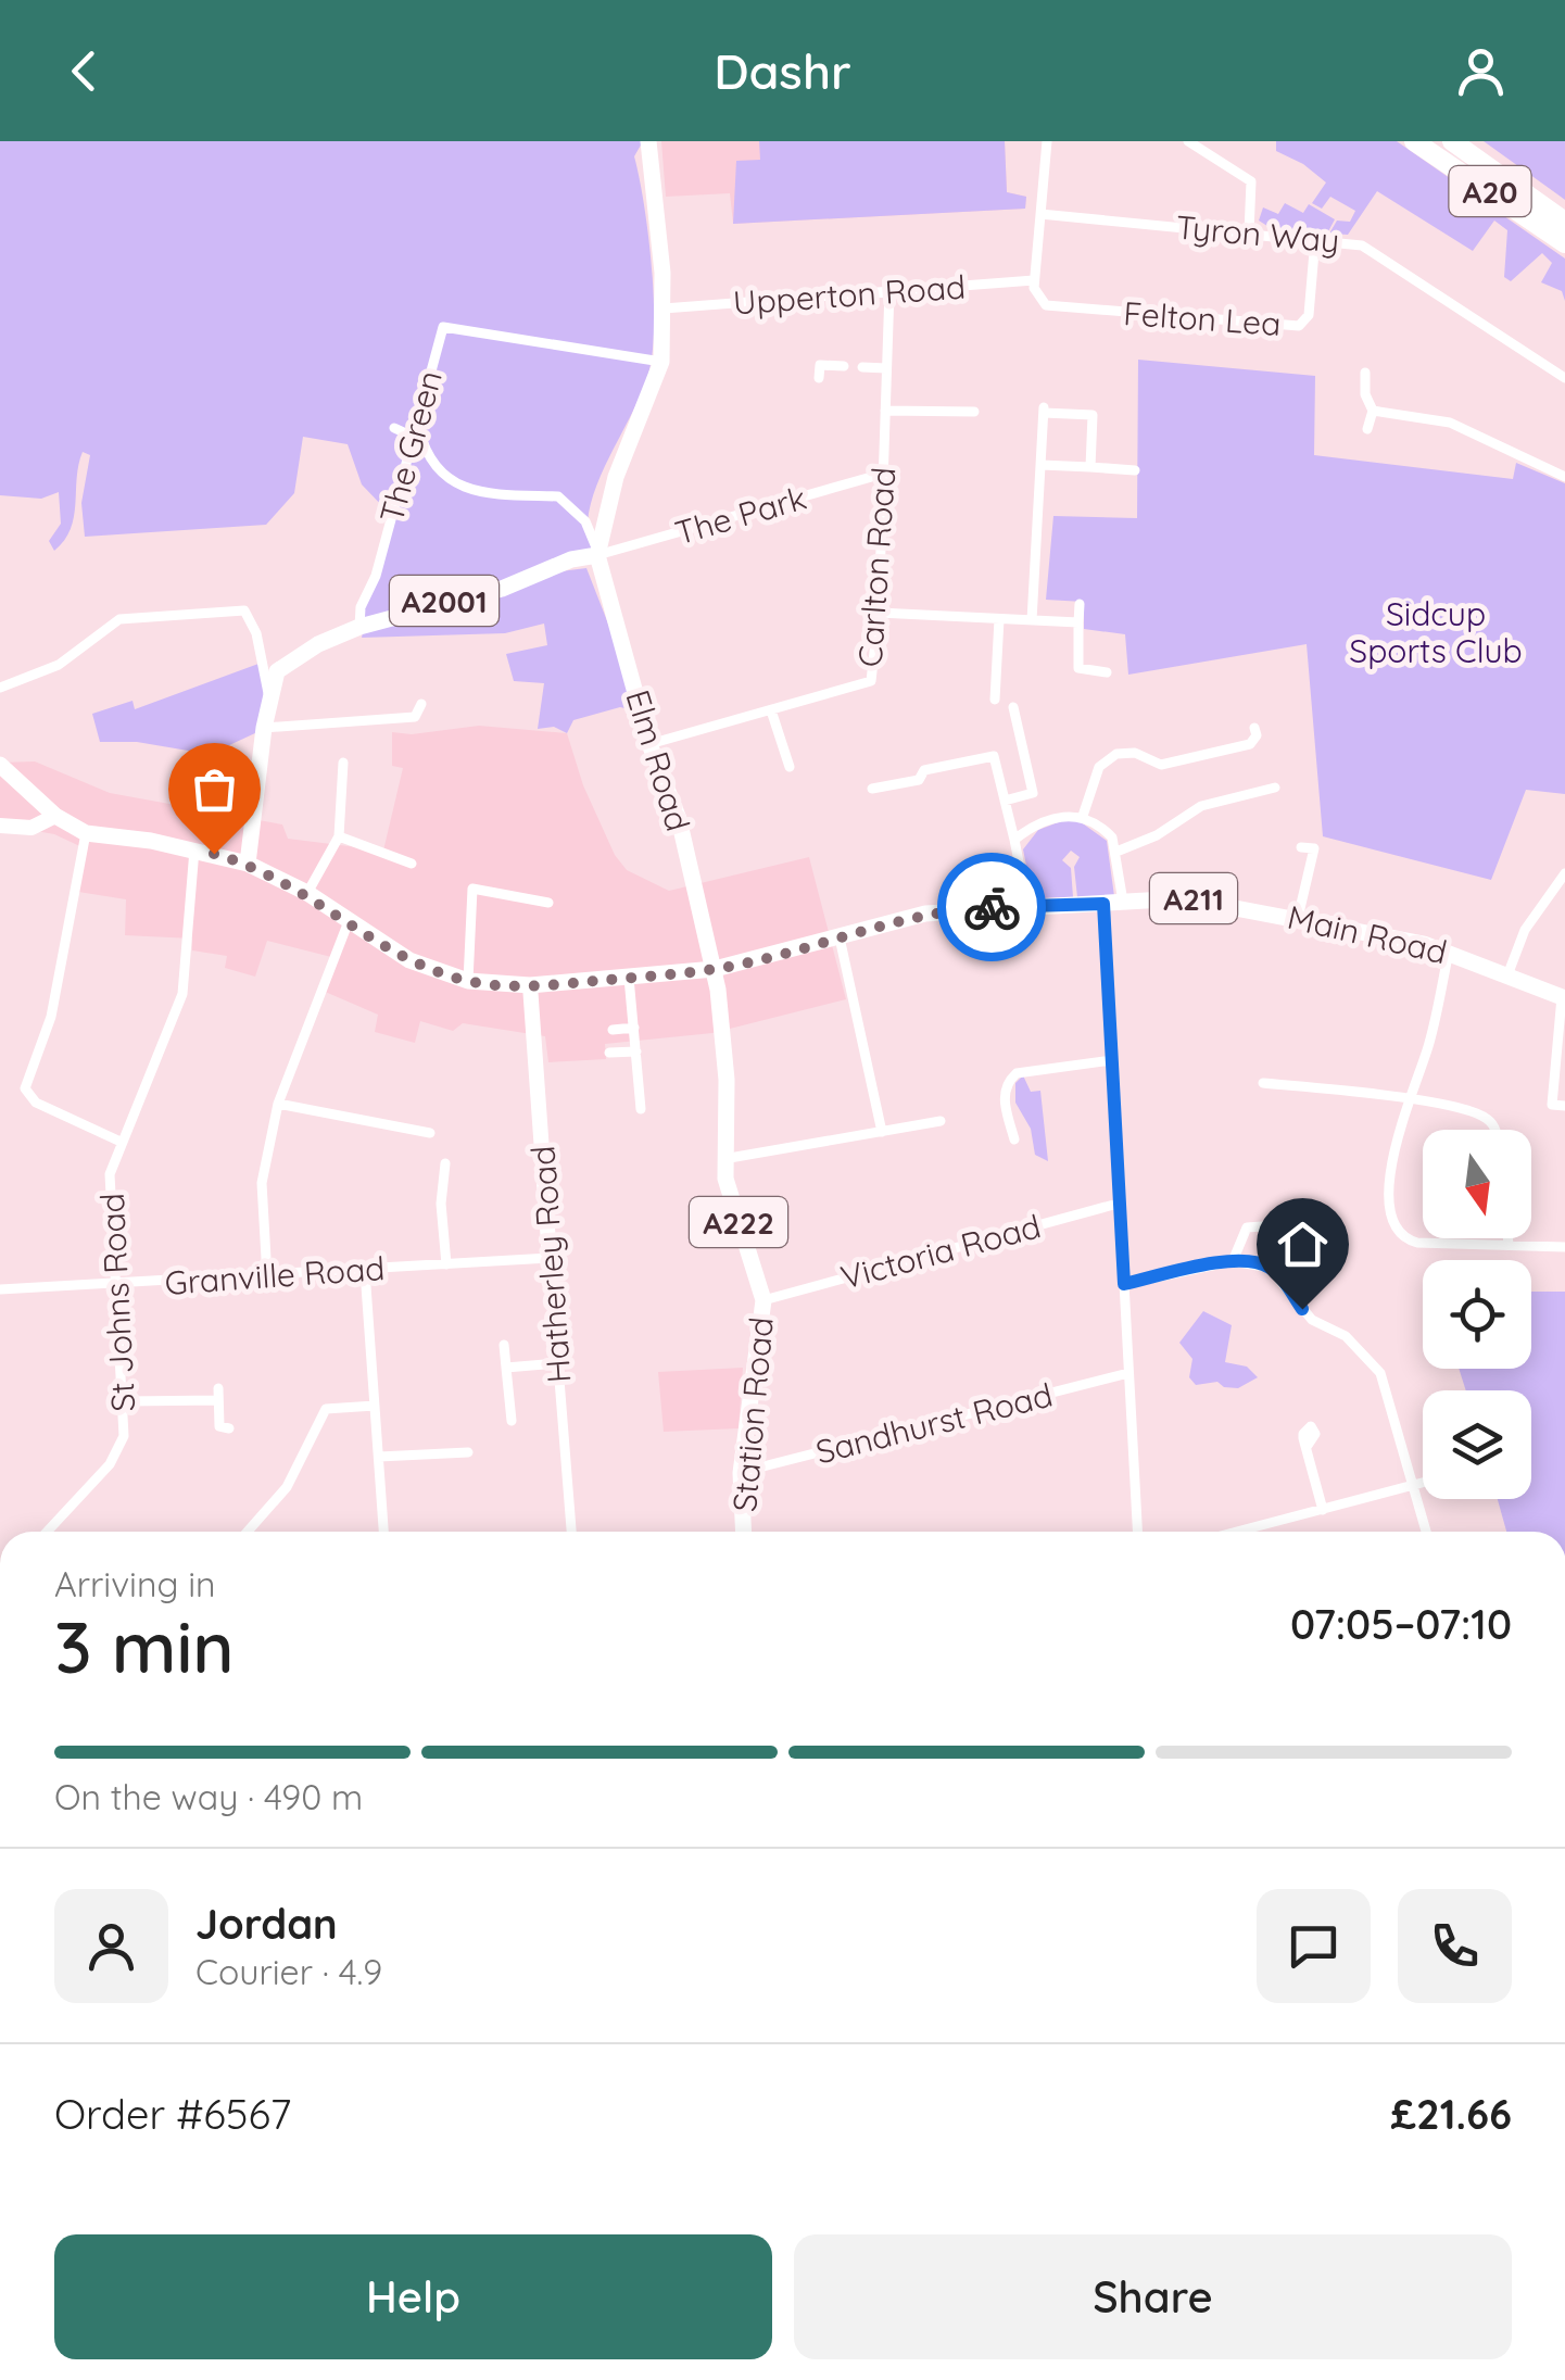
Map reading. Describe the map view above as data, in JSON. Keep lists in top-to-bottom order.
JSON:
{
  "streets": {
    "highway": ["A20"],
    "main road": [
      "A2001",
      "Elm Road",
      "A211",
      "Main Road",
      "A222",
      "Station Road"
    ],
    "street": [
      "Tyron Way",
      "Upperton Road",
      "Felton Lea",
      "The Green",
      "The Park",
      "Carlton Road",
      "Victoria Road",
      "Hatherley Road",
      "Granville Road",
      "St Johns Road",
      "Sandhurst Road"
    ]
  },
  "crossings": [
    ["Tyron Way", "Felton Lea"],
    ["Upperton Road", "Felton Lea"],
    ["Upperton Road", "Carlton Road"],
    ["The Green", "A2001"],
    ["The Park", "Carlton Road"],
    ["The Park", "A2001"],
    ["The Park", "Elm Road"],
    ["Carlton Road", "Elm Road"],
    ["A2001", "Elm Road"],
    ["A2001", "A211"],
    ["Elm Road", "A211"],
    ["Elm Road", "Main Road"],
    ["Elm Road", "Station Road"],
    ["A211", "Main Road"],
    ["A211", "Hatherley Road"],
    ["A211", "St Johns Road"],
    ["A211", "Station Road"],
    ["Main Road", "Station Road"],
    ["Victoria Road", "Station Road"],
    ["Hatherley Road", "Granville Road"],
    ["Granville Road", "St Johns Road"],
    ["Station Road", "Sandhurst Road"]
  ],
  "parks": ["Sidcup Sports Club"],
  "north": "bottom",
  "page": {
    "header": "Dashr",
    "heading": ["3 min", "Arriving in", "07:05–07:10"],
    "panel": [
      "Jordan",
      "Courier · 4.9",
      "Order #6567",
      "£21.66"
    ],
    "bar": "On the way · 490 m",
    "buttons": ["Help", "Share"]
  }
}
